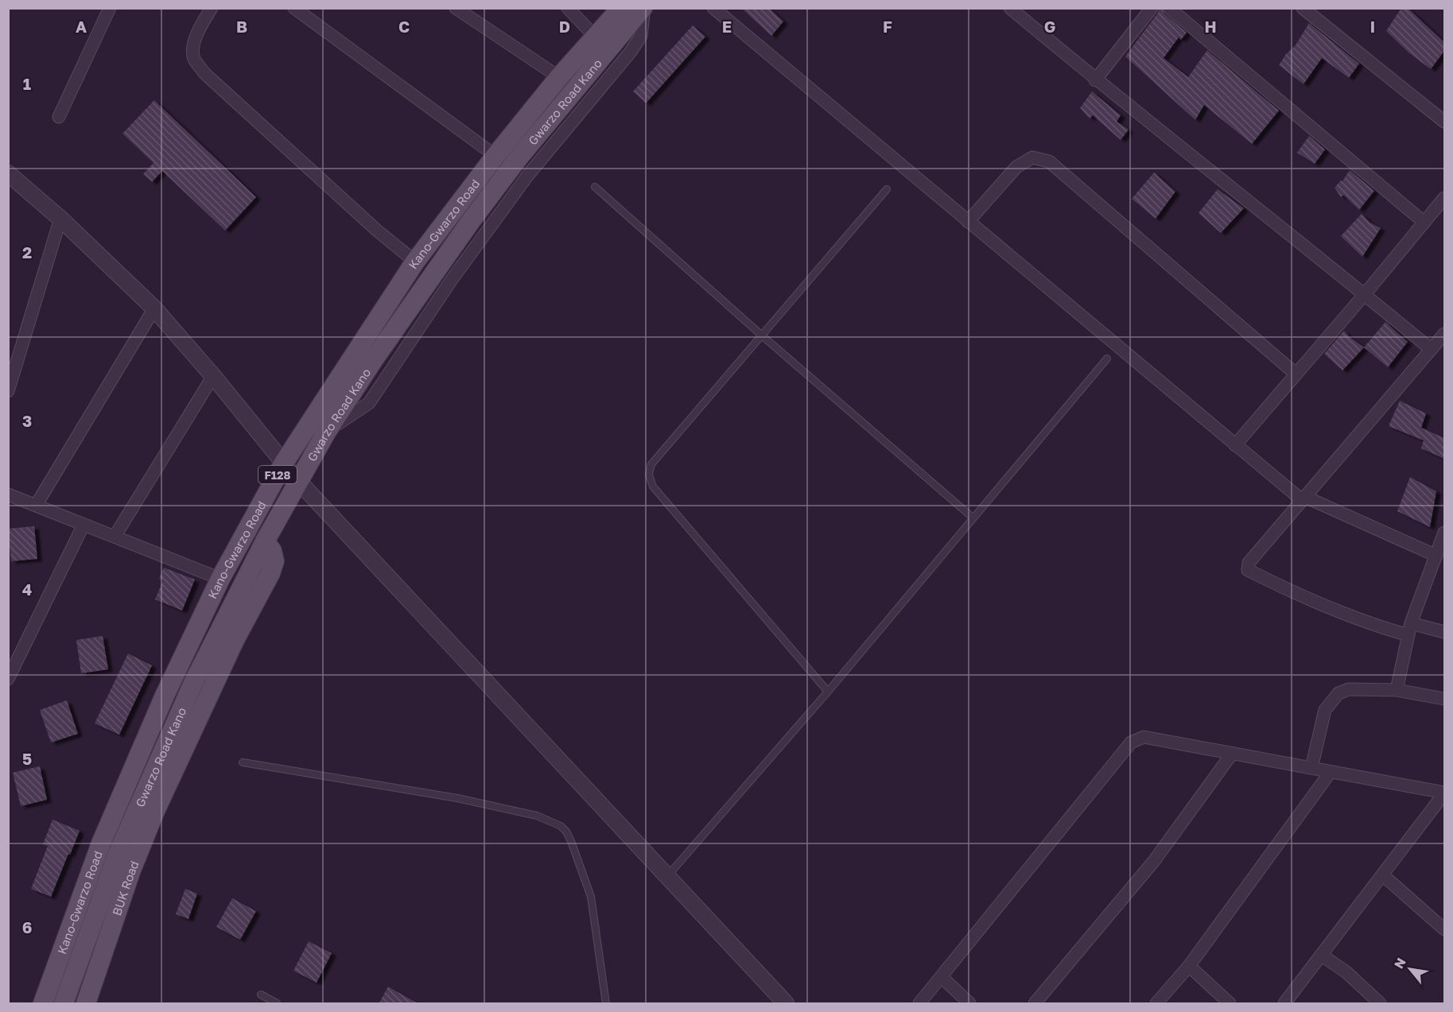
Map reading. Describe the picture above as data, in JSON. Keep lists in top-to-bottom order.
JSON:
{
  "streets": {
    "main road": [
      "Gwarzo Road Kano",
      "Kano-Gwarzo Road",
      "F128",
      "BUK Road"
    ]
  },
  "crossings": [
    ["Gwarzo Road Kano", "BUK Road"]
  ],
  "north": "top left",
  "grid": {
    "columns": [
      "A",
      "B",
      "C",
      "D",
      "E",
      "F",
      "G",
      "H",
      "I"
    ],
    "rows": [
      "1",
      "2",
      "3",
      "4",
      "5",
      "6"
    ]
  }
}
